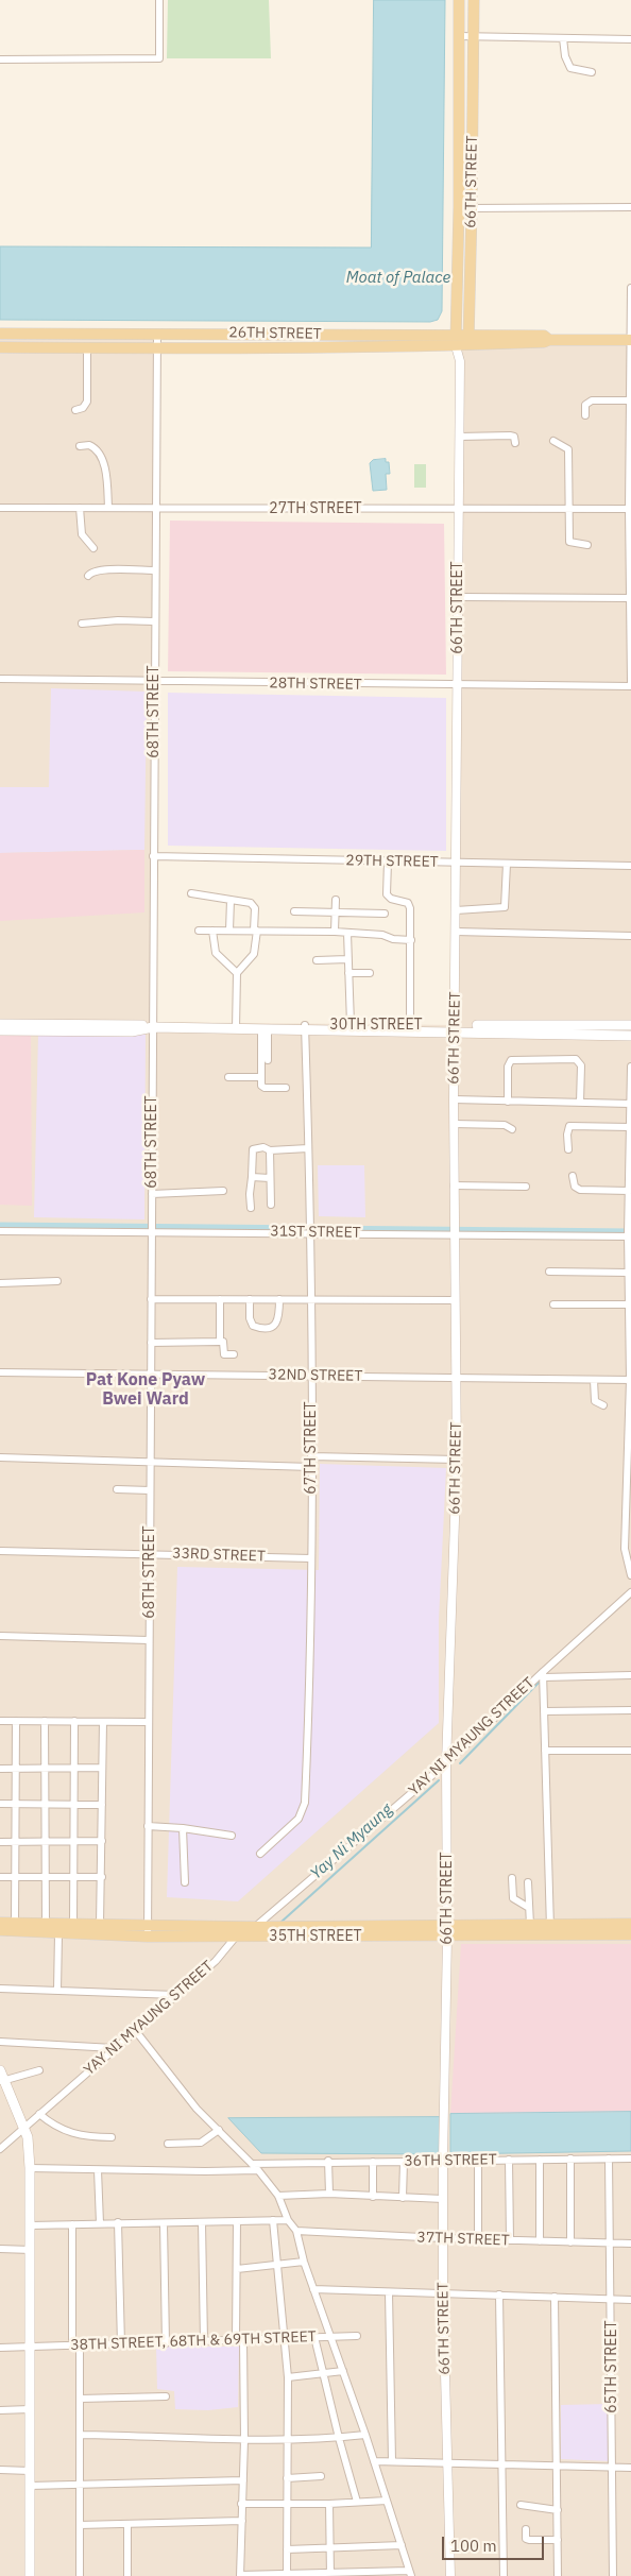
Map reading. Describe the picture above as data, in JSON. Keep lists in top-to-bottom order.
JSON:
{
  "streets": {
    "main road": [
      "66TH STREET",
      "26TH STREET",
      "30TH STREET",
      "35TH STREET"
    ],
    "street": [
      "27TH STREET",
      "28TH STREET",
      "68TH STREET",
      "29TH STREET",
      "31ST STREET",
      "32ND STREET",
      "67TH STREET",
      "33RD STREET",
      "YAY NI MYAUNG STREET",
      "36TH STREET",
      "37TH STREET",
      "38TH STREET, 68TH & 69TH STREET",
      "65TH STREET"
    ]
  },
  "crossings": [
    ["66TH STREET", "26TH STREET"],
    ["66TH STREET", "27TH STREET"],
    ["66TH STREET", "28TH STREET"],
    ["66TH STREET", "29TH STREET"],
    ["66TH STREET", "30TH STREET"],
    ["66TH STREET", "31ST STREET"],
    ["66TH STREET", "32ND STREET"],
    ["66TH STREET", "YAY NI MYAUNG STREET"],
    ["66TH STREET", "35TH STREET"],
    ["66TH STREET", "36TH STREET"],
    ["66TH STREET", "37TH STREET"],
    ["26TH STREET", "68TH STREET"],
    ["27TH STREET", "68TH STREET"],
    ["28TH STREET", "68TH STREET"],
    ["68TH STREET", "29TH STREET"],
    ["68TH STREET", "30TH STREET"],
    ["68TH STREET", "31ST STREET"],
    ["68TH STREET", "32ND STREET"],
    ["68TH STREET", "33RD STREET"],
    ["68TH STREET", "35TH STREET"],
    ["30TH STREET", "67TH STREET"],
    ["31ST STREET", "67TH STREET"],
    ["32ND STREET", "67TH STREET"],
    ["67TH STREET", "33RD STREET"],
    ["YAY NI MYAUNG STREET", "35TH STREET"],
    ["36TH STREET", "65TH STREET"],
    ["37TH STREET", "65TH STREET"]
  ],
  "districts": ["Pat Kone Pyaw Bwei Ward"],
  "water": ["Moat of Palace", "Yay Ni Myaung"],
  "scale_bar": "100 m"
}
